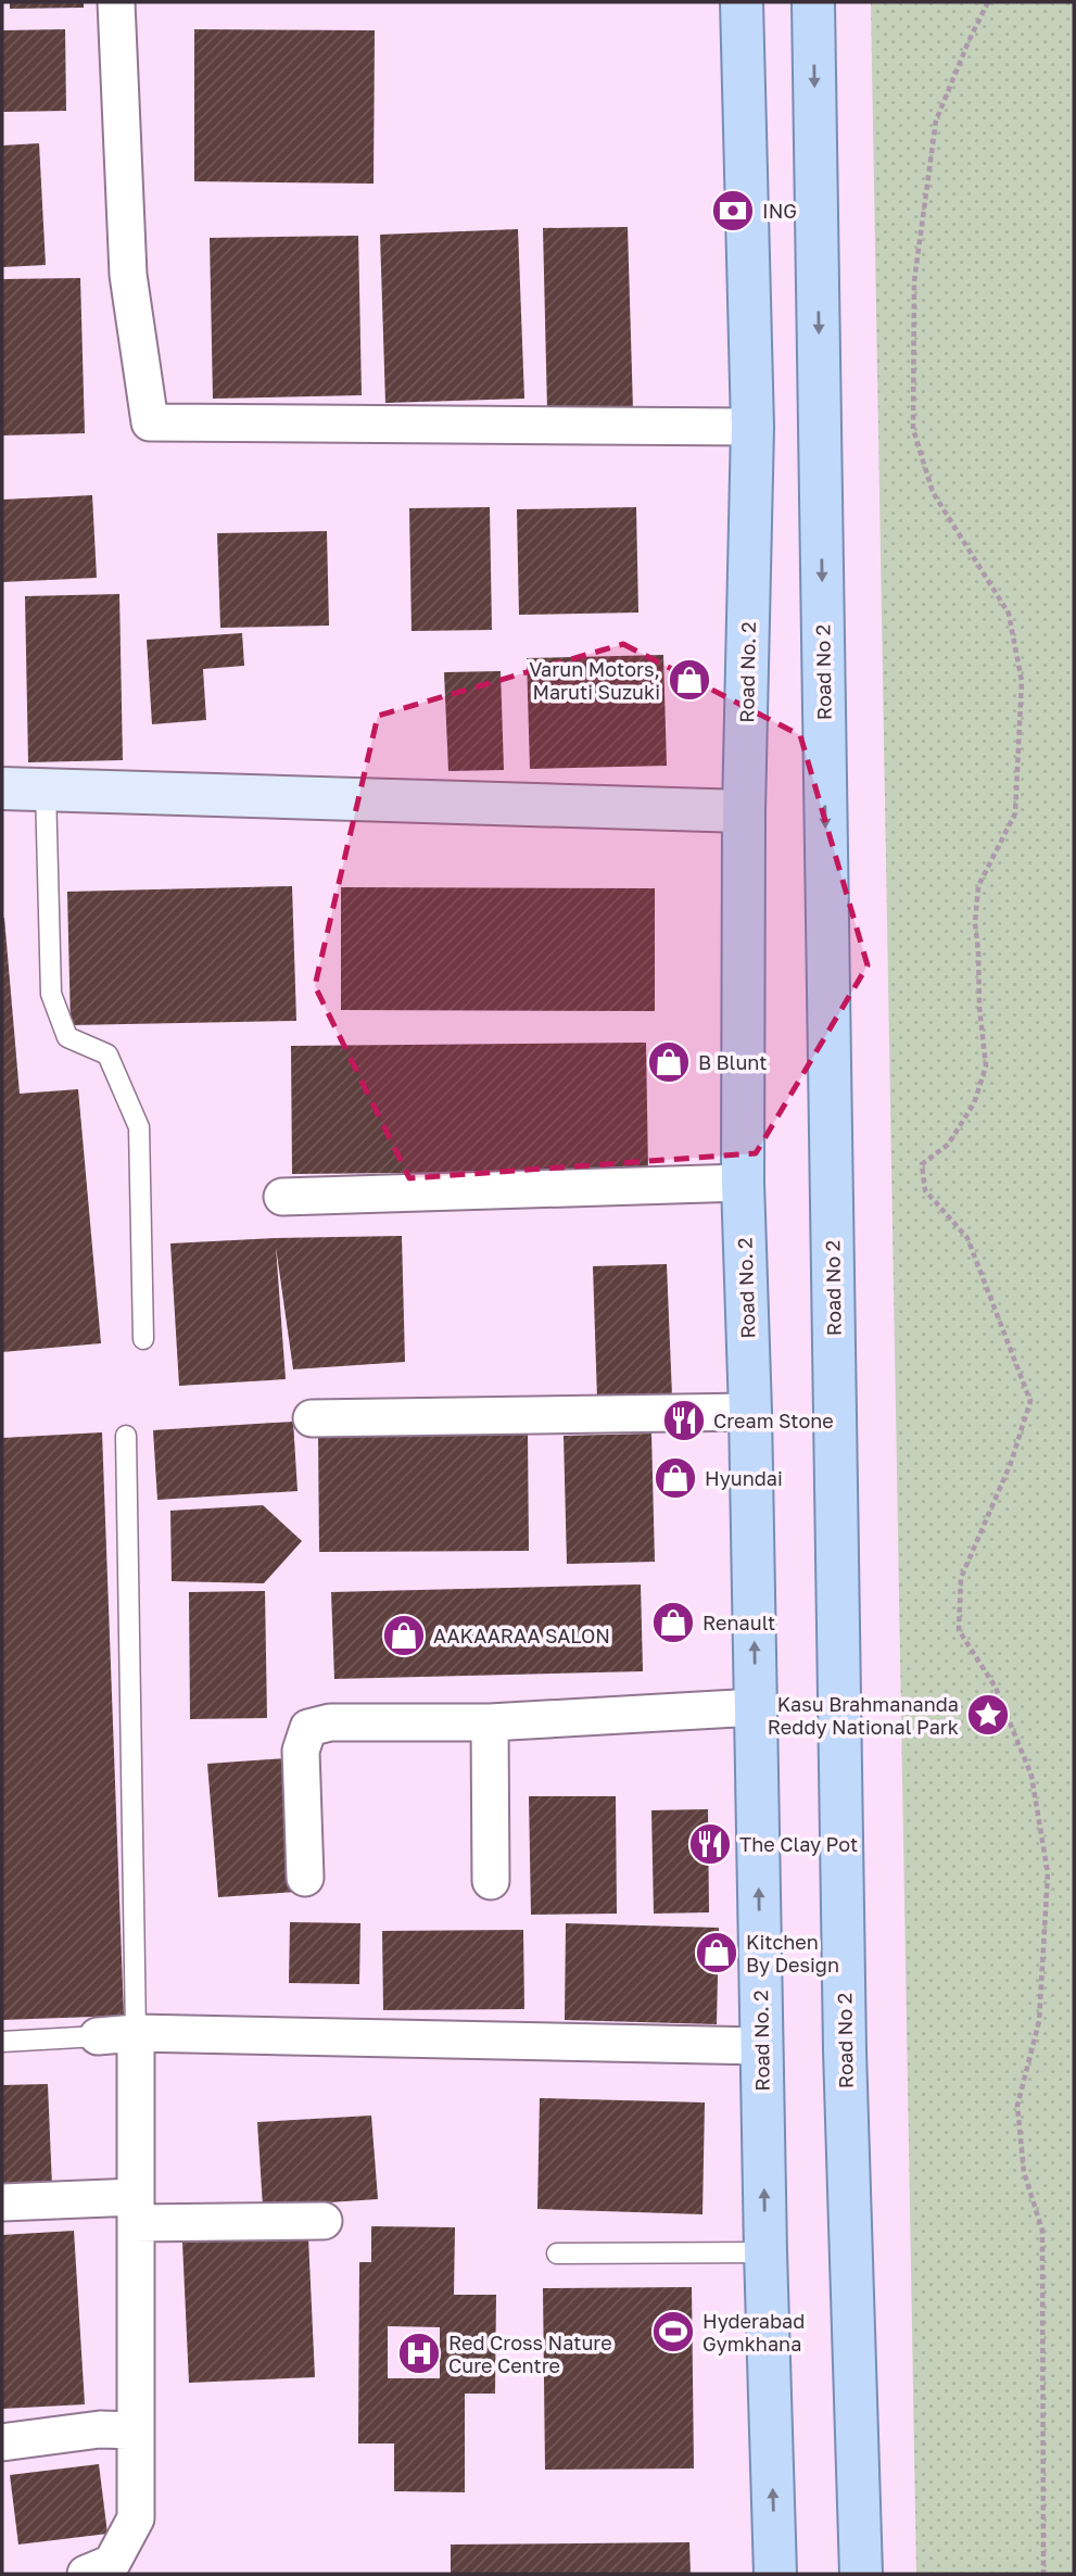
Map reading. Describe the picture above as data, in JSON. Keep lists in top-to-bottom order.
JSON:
{
  "streets": {
    "main road": ["Road No. 2", "Road No 2"]
  },
  "one_way": ["Road No. 2", "Road No 2"],
  "places": {
    "bank": ["ING"],
    "shop": [
      "Varun Motors, Maruti Suzuki",
      "B Blunt",
      "Hyundai",
      "Renault",
      "AAKAARAA SALON",
      "Kitchen By Design"
    ],
    "restaurant": ["Cream Stone", "The Clay Pot"],
    "place": ["Kasu Brahmananda Reddy National Park"],
    "sports": ["Hyderabad Gymkhana"],
    "hospital": ["Red Cross Nature Cure Centre"]
  }
}
